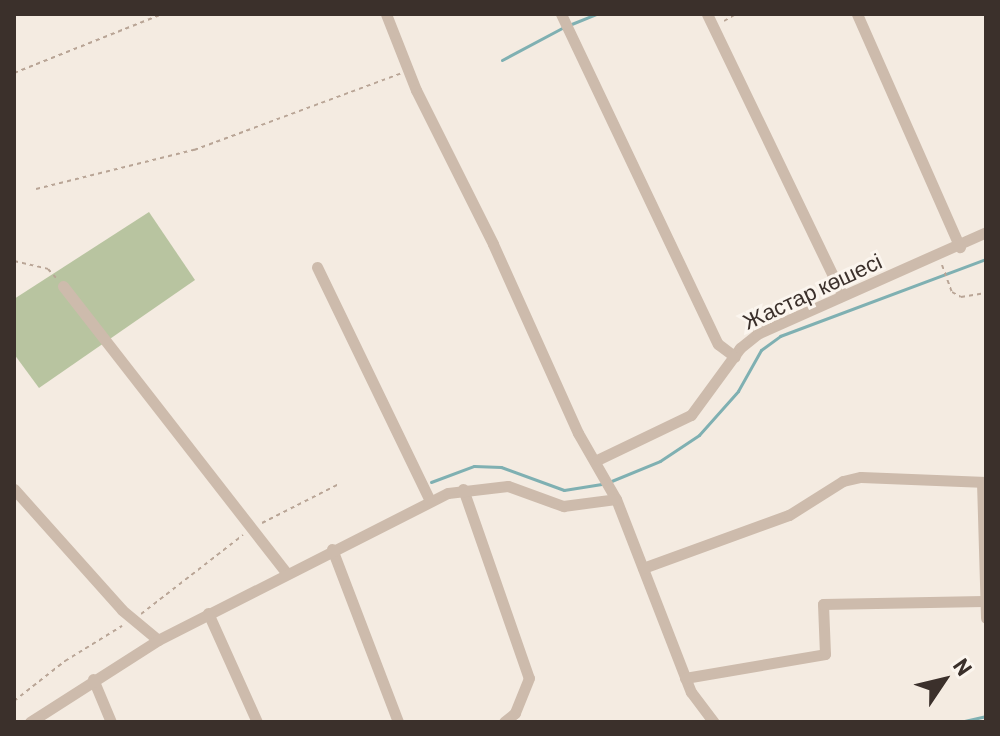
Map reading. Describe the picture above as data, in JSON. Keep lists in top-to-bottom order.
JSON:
{
  "streets": {
    "street": ["Жастар көшесі"]
  },
  "north": "top right"
}
